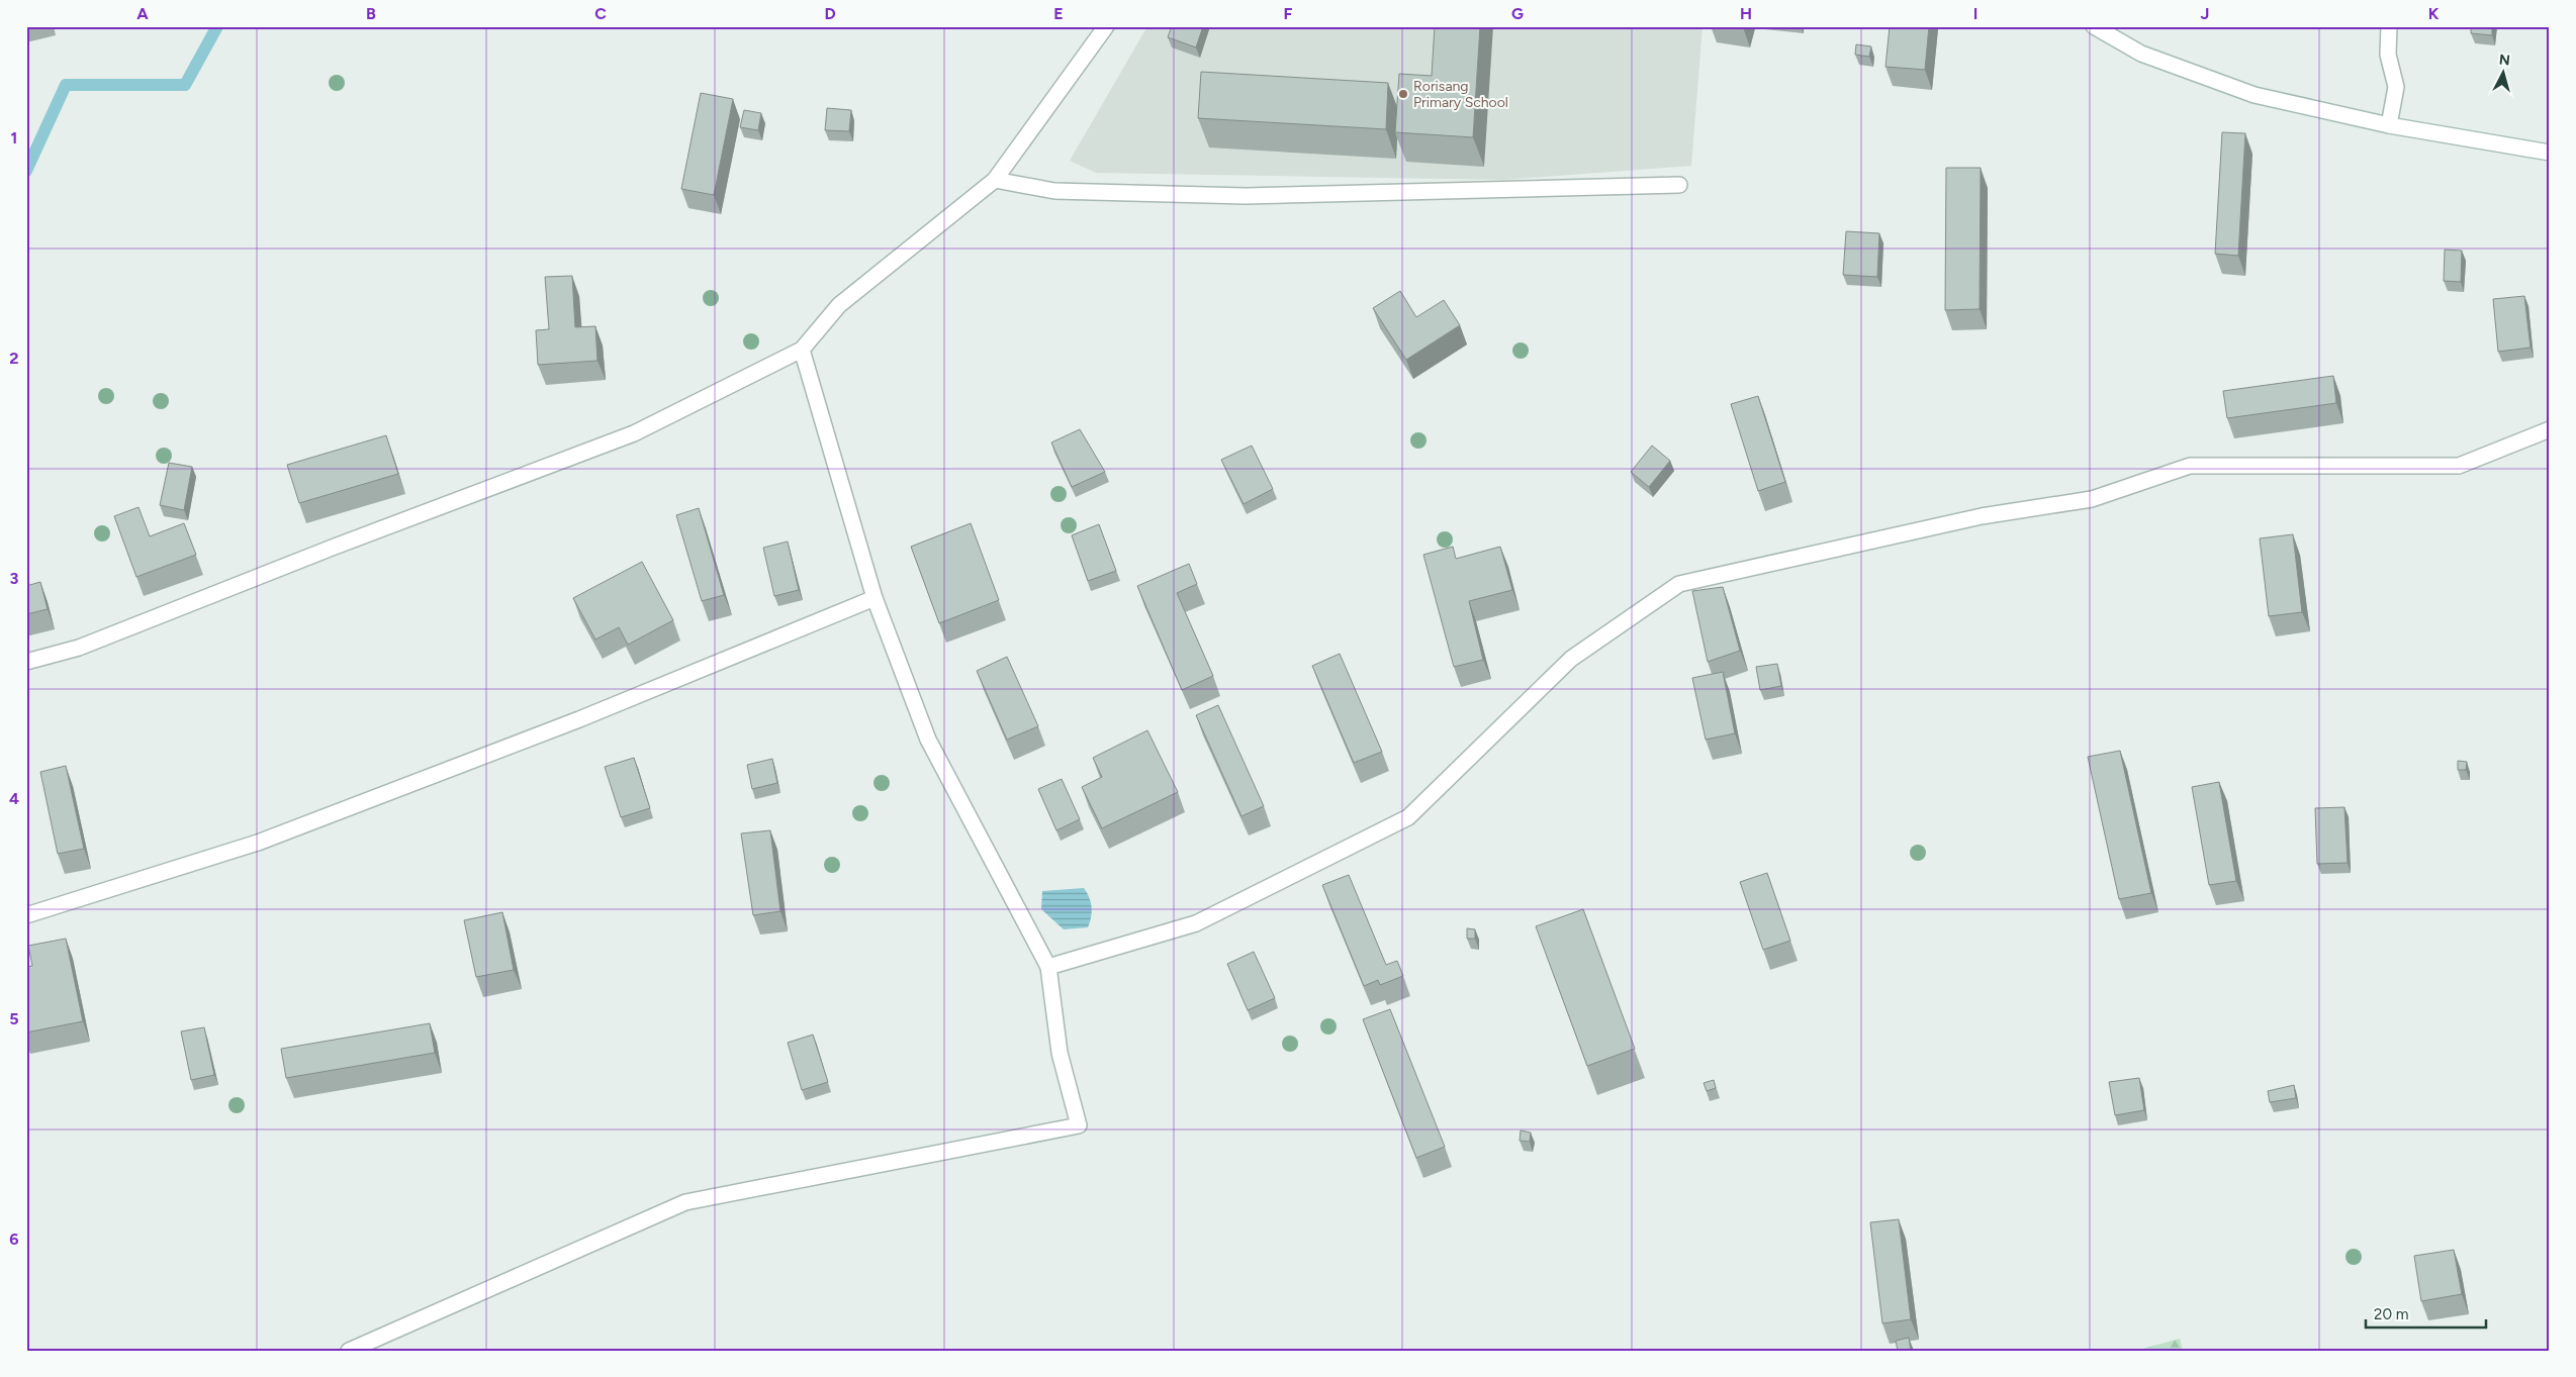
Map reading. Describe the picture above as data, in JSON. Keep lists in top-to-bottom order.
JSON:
{
  "places": ["Rorisang Primary School"],
  "scale_bar": "20 m",
  "north": "top",
  "grid": {
    "columns": [
      "A",
      "B",
      "C",
      "D",
      "E",
      "F",
      "G",
      "H",
      "I",
      "J",
      "K"
    ],
    "rows": [
      "1",
      "2",
      "3",
      "4",
      "5",
      "6"
    ]
  }
}
